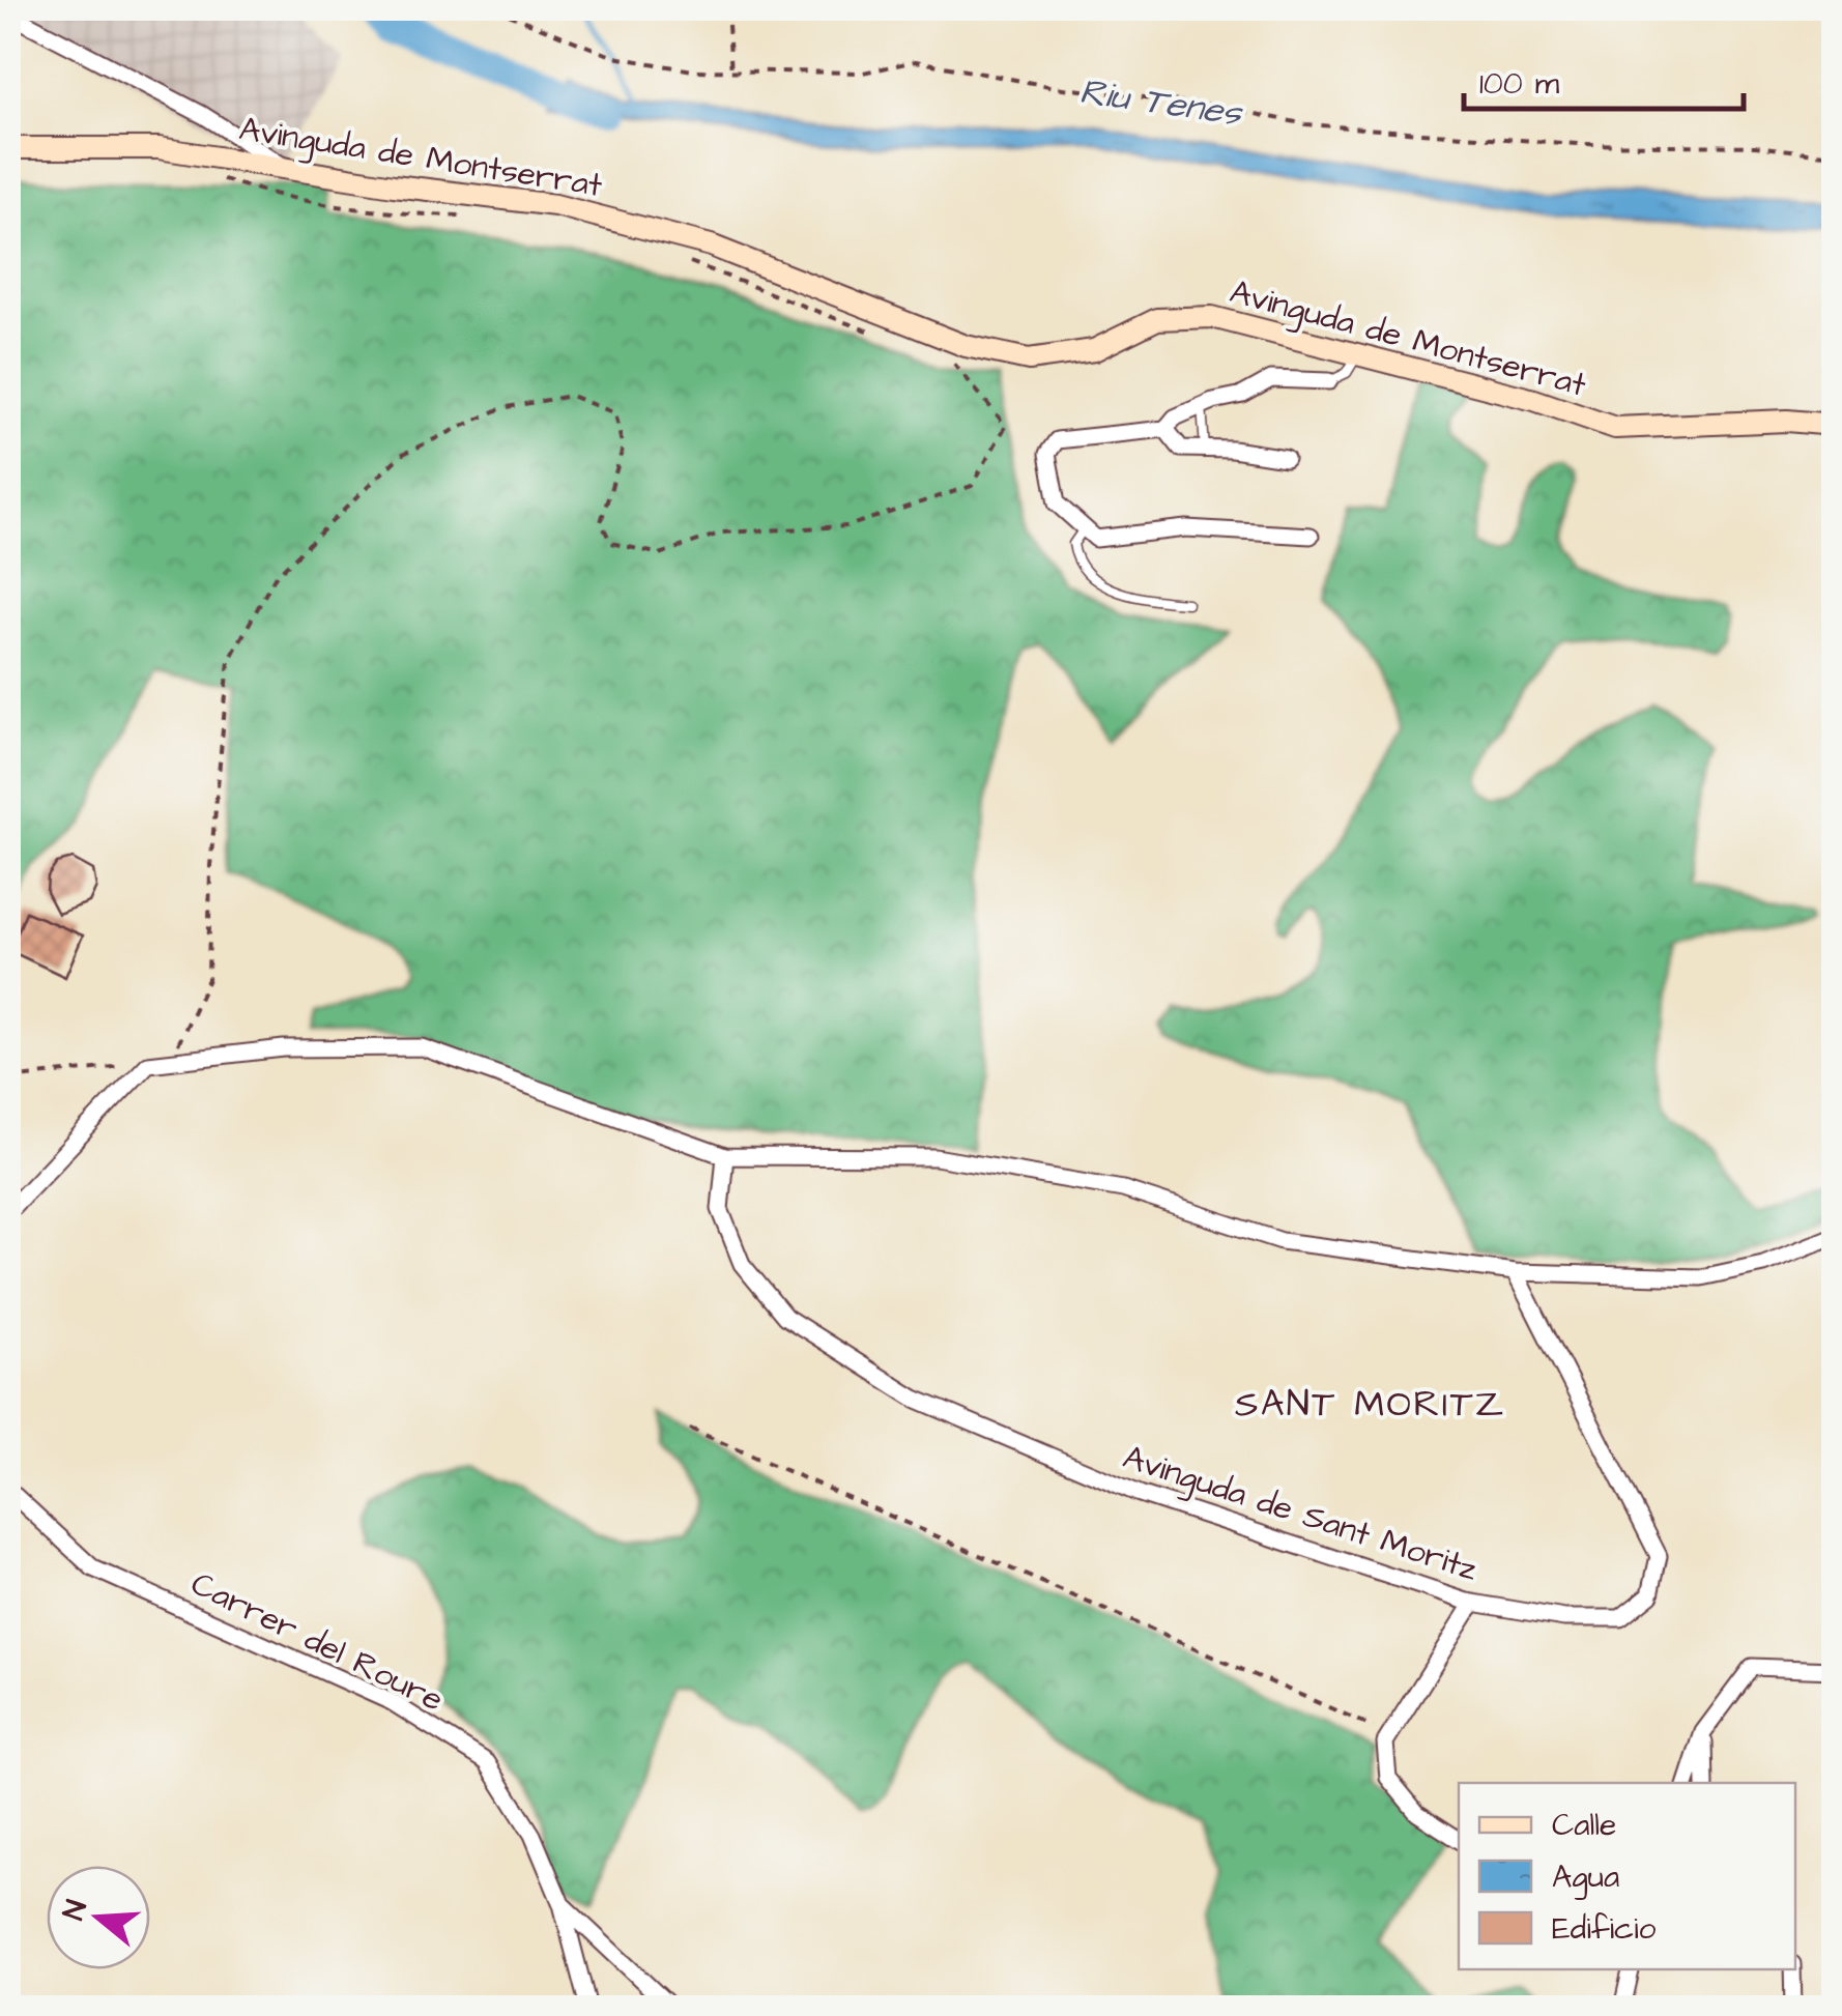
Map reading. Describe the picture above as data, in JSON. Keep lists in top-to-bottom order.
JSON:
{
  "streets": {
    "street": ["Avinguda de Montserrat", "Avinguda de Sant Moritz", "Carrer del Roure"]
  },
  "districts": ["SANT MORITZ"],
  "water": ["Riu Tenes"],
  "legend": ["Calle", "Agua", "Edificio"],
  "scale_bar": "100 m",
  "north": "left"
}
